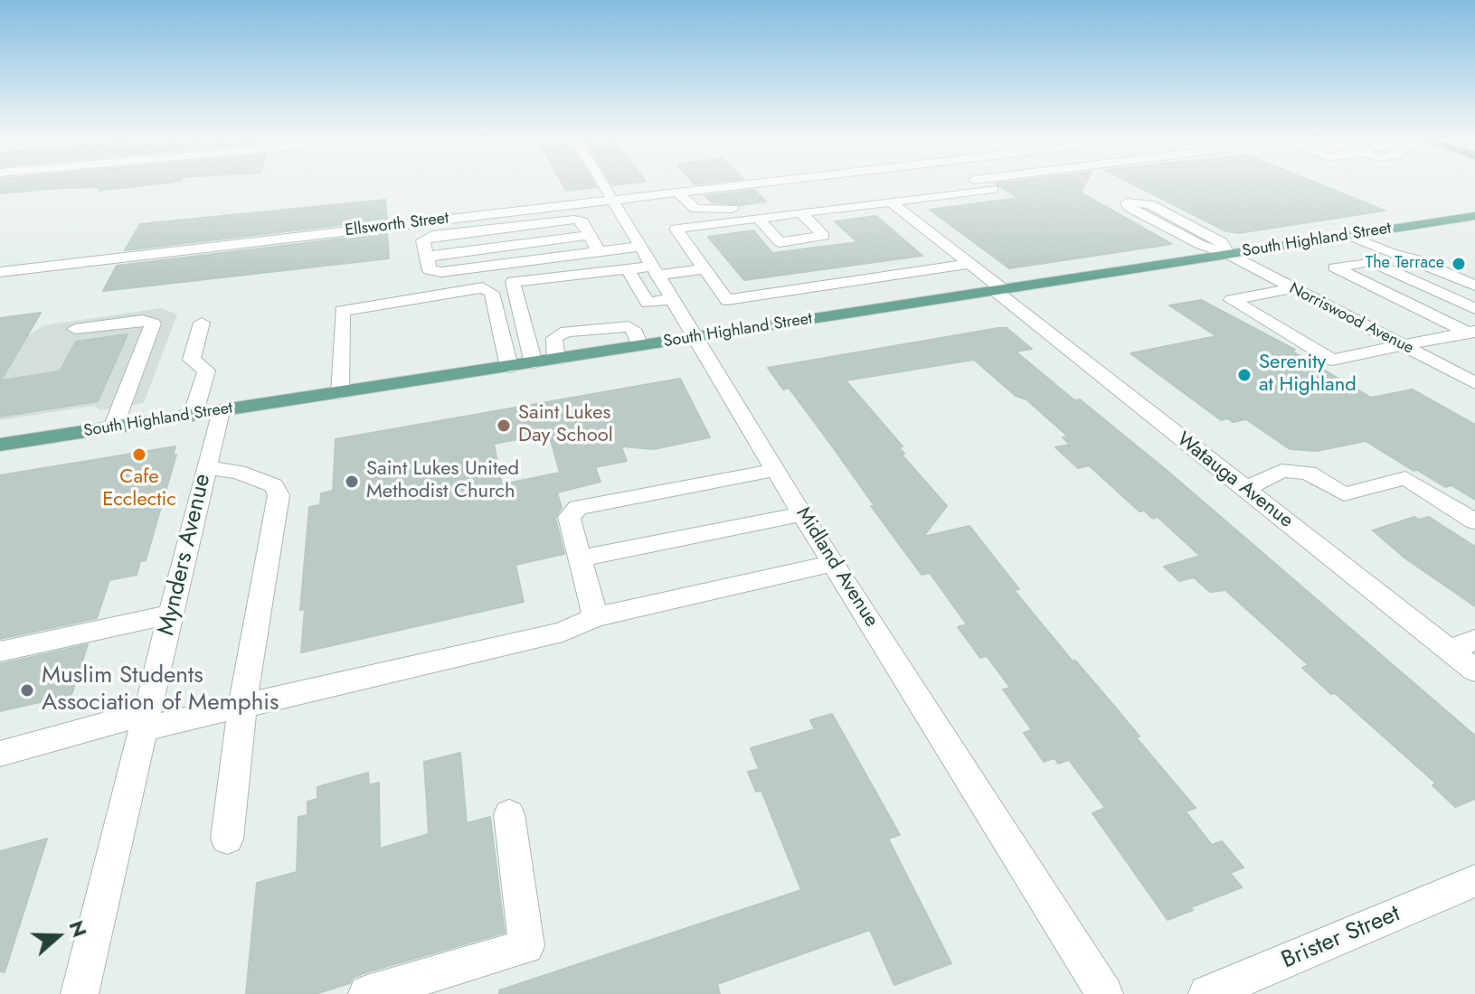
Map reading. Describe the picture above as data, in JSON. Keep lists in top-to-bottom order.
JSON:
{
  "streets": {
    "main road": ["South Highland Street"],
    "street": [
      "Ellsworth Street",
      "Norriswood Avenue",
      "Watauga Avenue",
      "Mynders Avenue",
      "Midland Avenue",
      "Brister Street"
    ]
  },
  "crossings": [
    ["Ellsworth Street", "Midland Avenue"],
    ["South Highland Street", "Norriswood Avenue"],
    ["South Highland Street", "Watauga Avenue"],
    ["South Highland Street", "Mynders Avenue"],
    ["South Highland Street", "Midland Avenue"]
  ],
  "places": [
    "The Terrace",
    "Serenity at Highland",
    "Saint Lukes Day School",
    "Cafe Ecclectic",
    "Saint Lukes United Methodist Church",
    "Muslim Students Association of Memphis"
  ],
  "north": "right"
}
